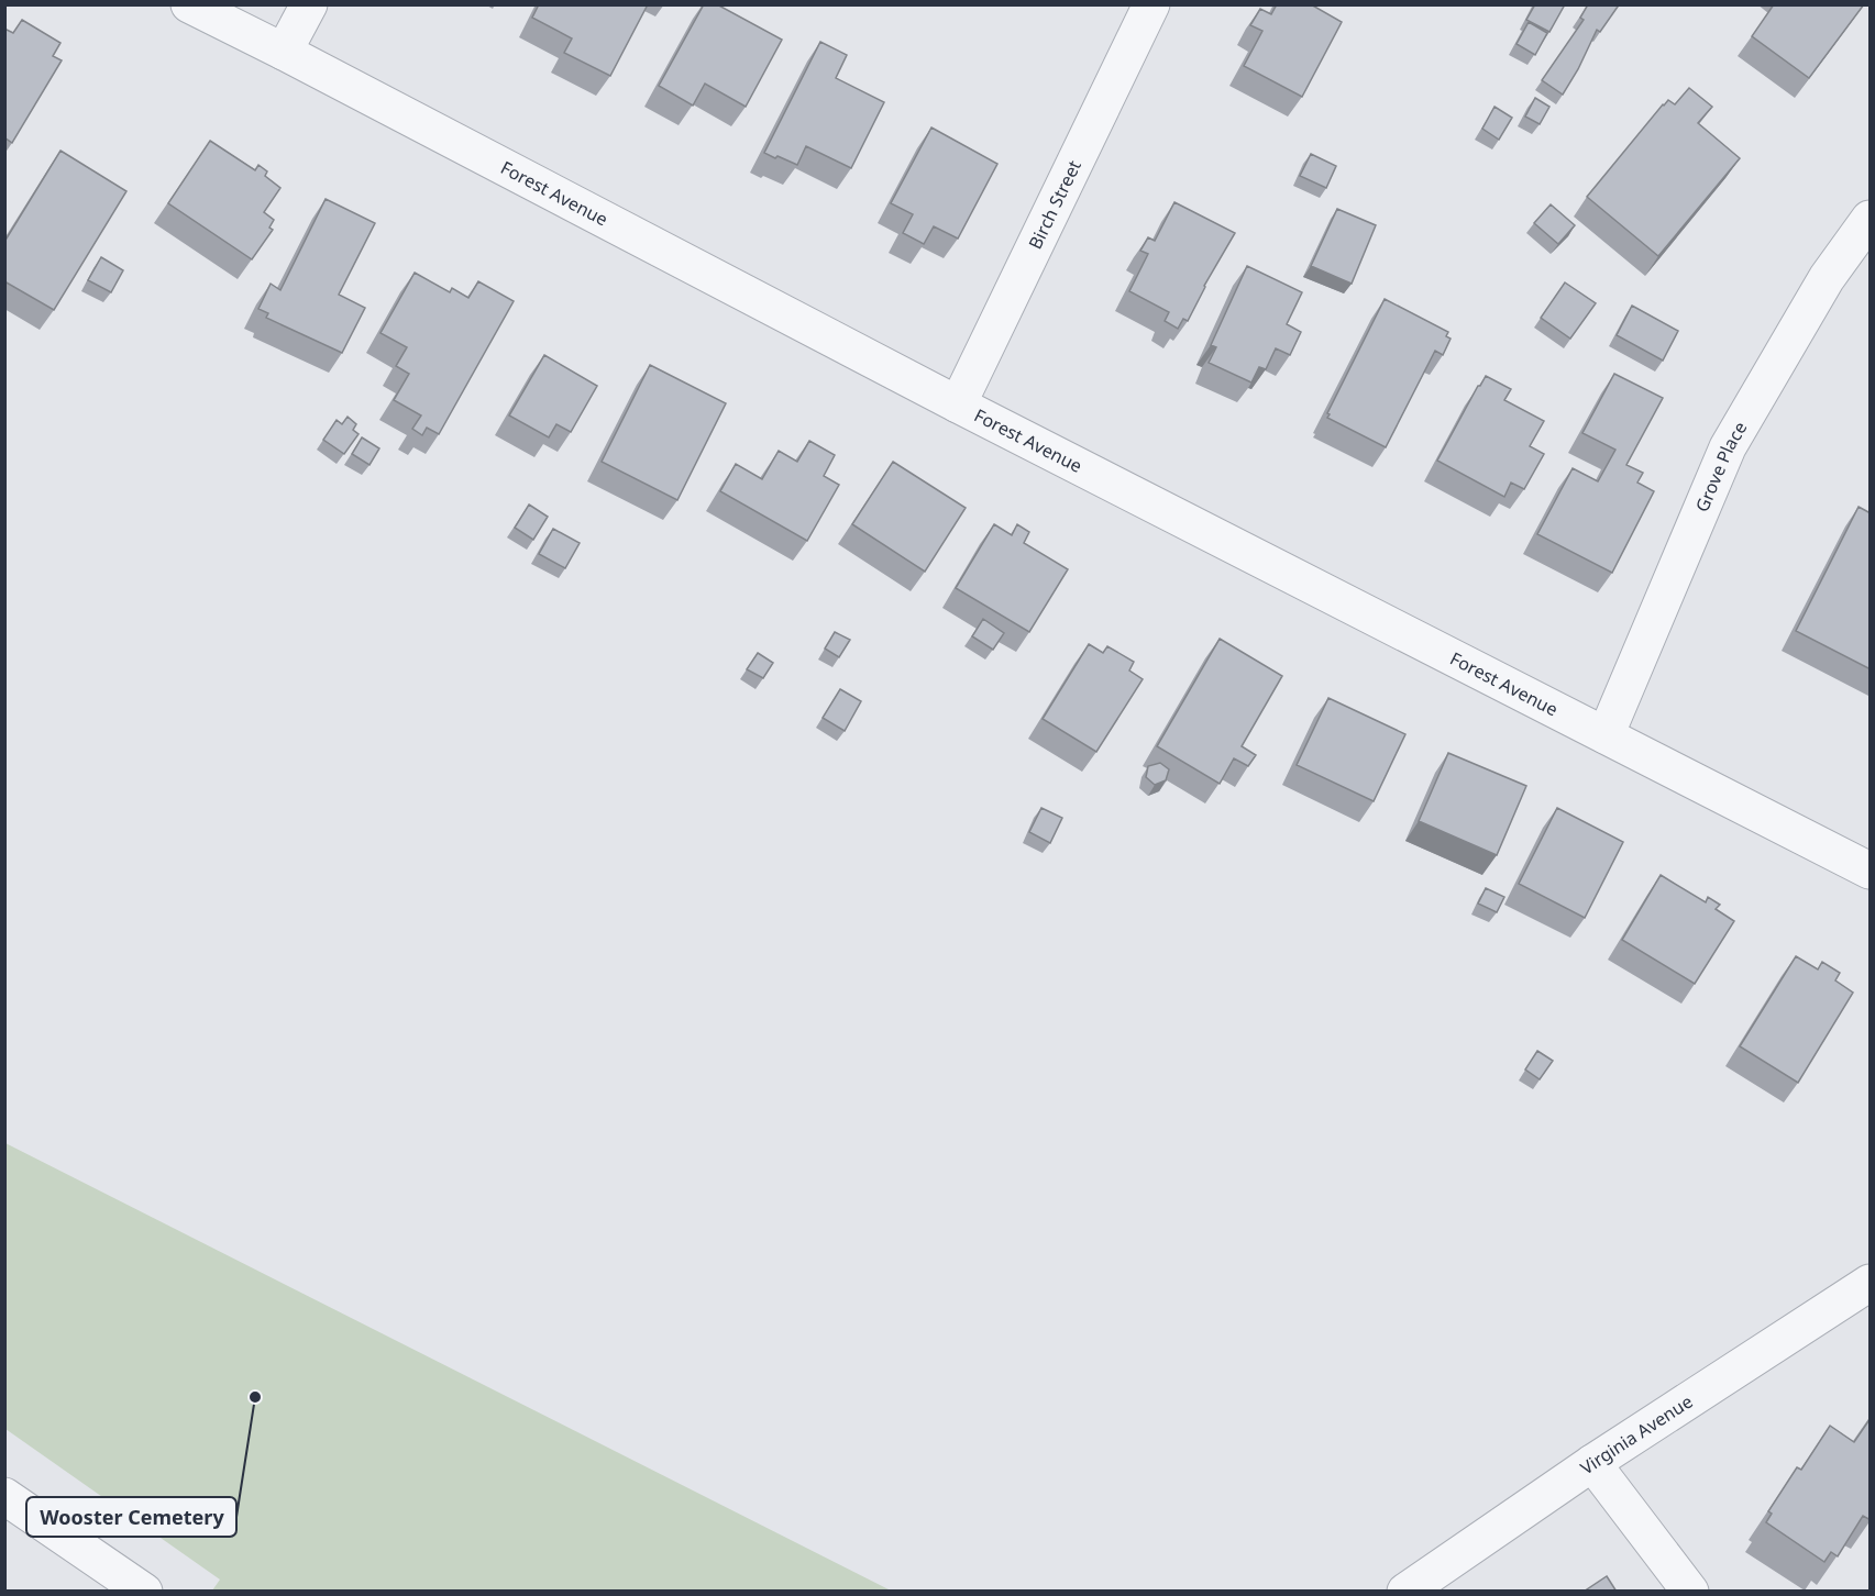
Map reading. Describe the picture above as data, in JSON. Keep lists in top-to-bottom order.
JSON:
{
  "streets": {
    "street": [
      "Forest Avenue",
      "Birch Street",
      "Grove Place",
      "Virginia Avenue"
    ]
  },
  "crossings": [
    ["Forest Avenue", "Birch Street"],
    ["Forest Avenue", "Grove Place"]
  ],
  "places": ["Wooster Cemetery"]
}
